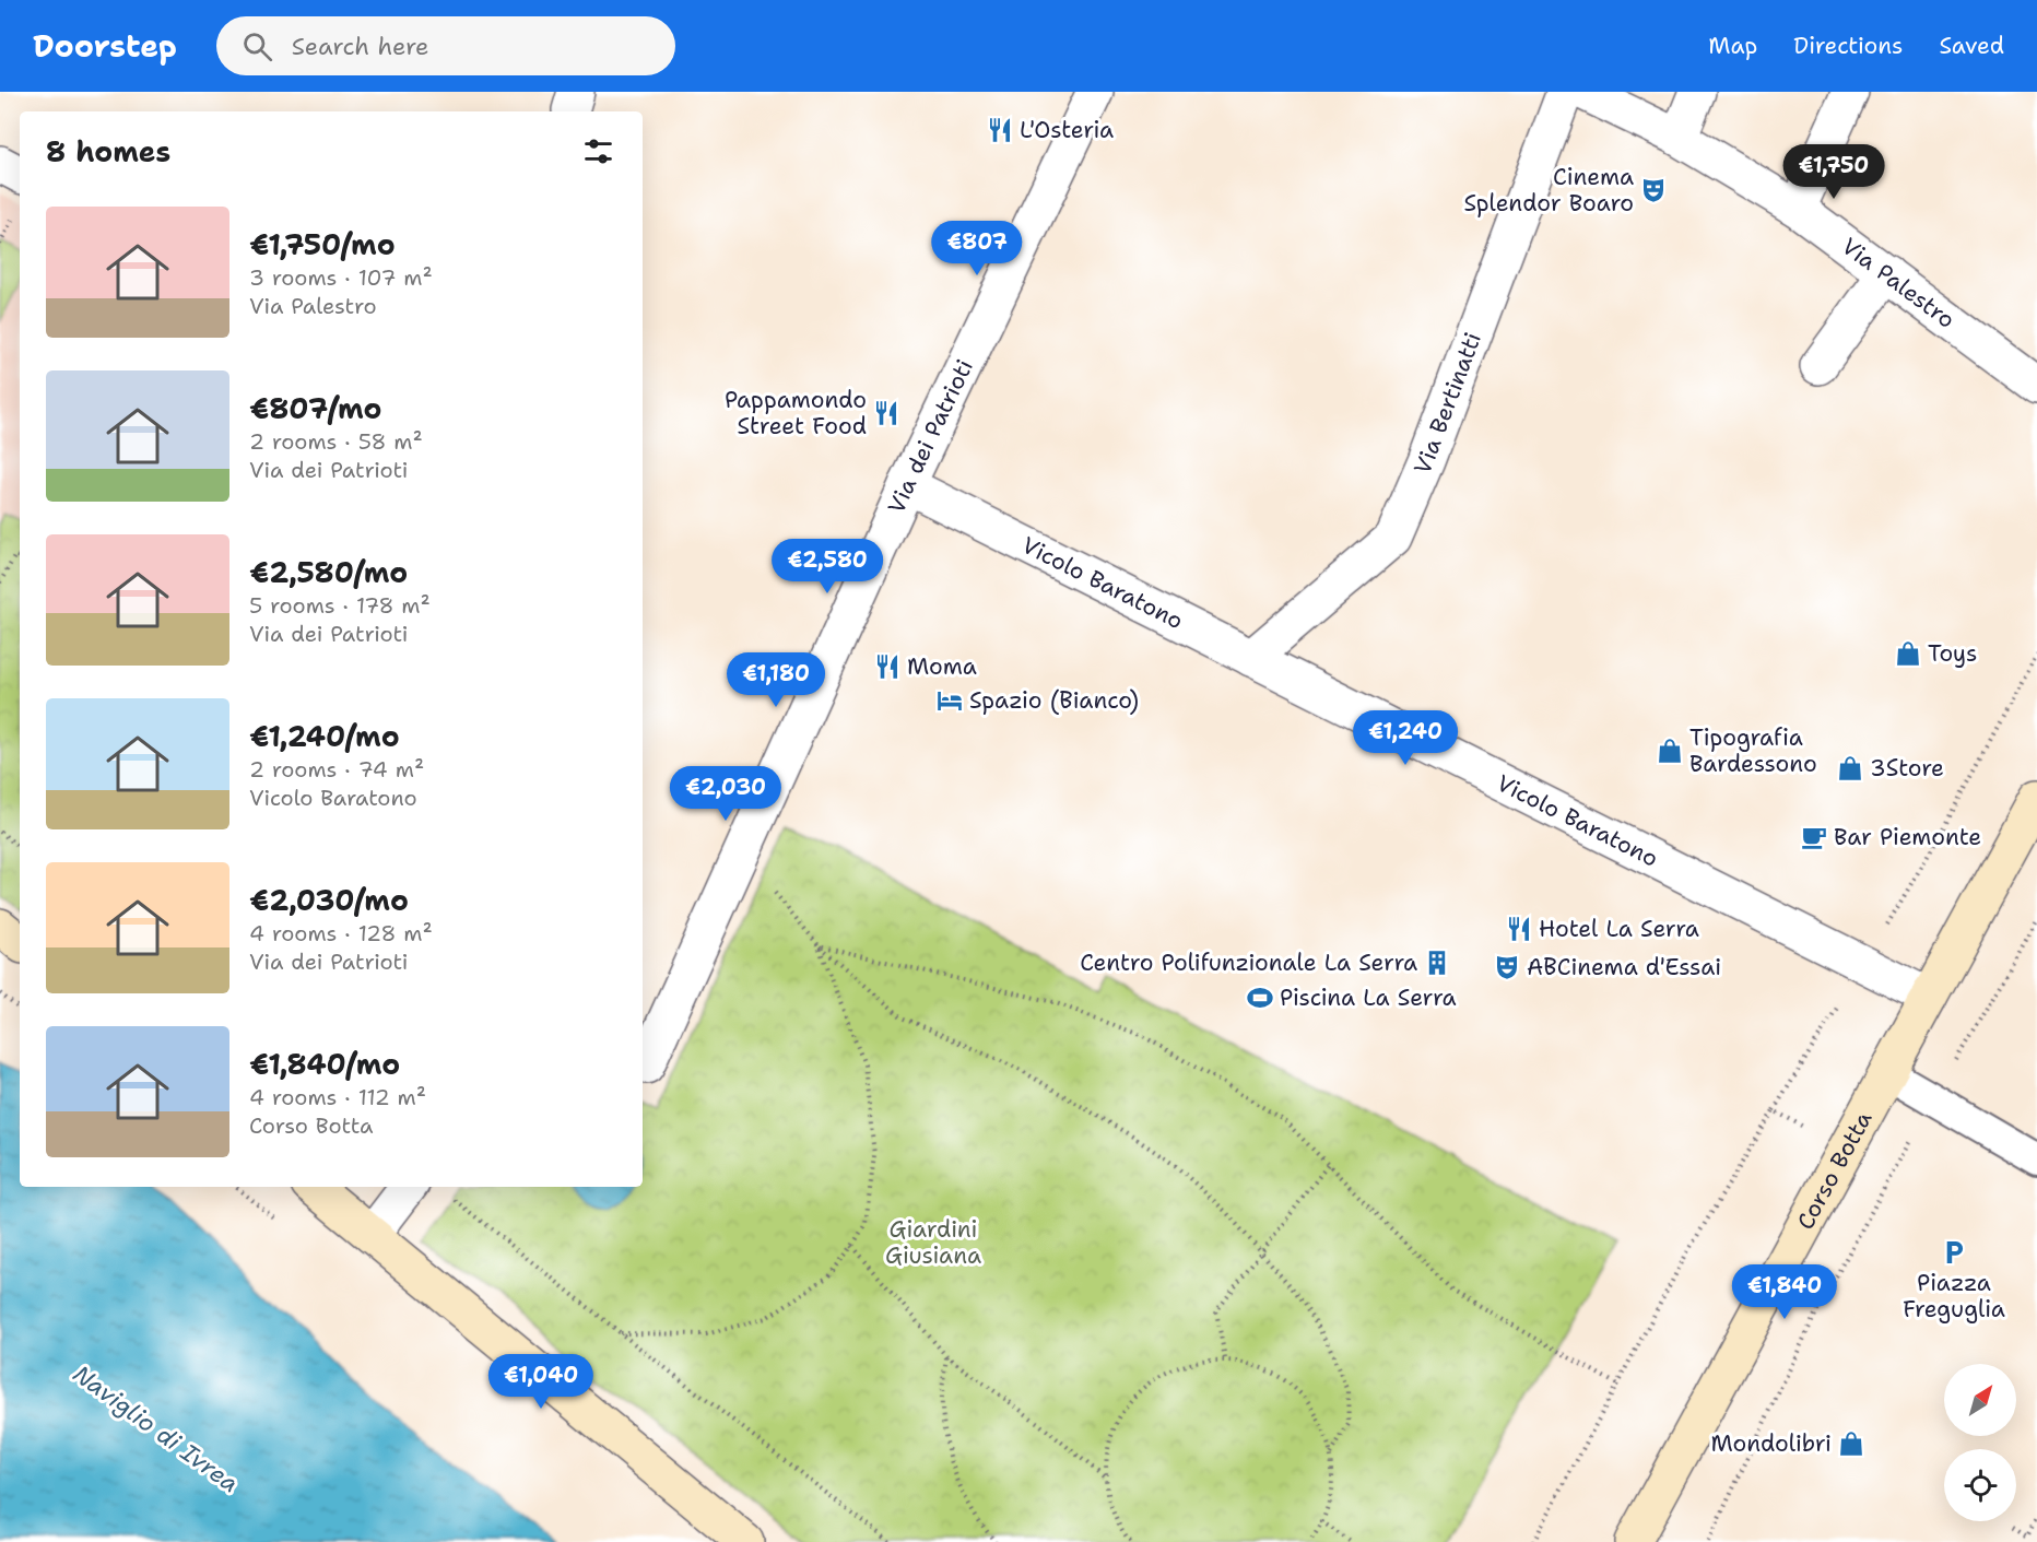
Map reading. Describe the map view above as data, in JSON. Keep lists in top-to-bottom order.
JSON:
{
  "streets": {
    "main road": ["Corso Botta"],
    "street": [
      "Via Palestro",
      "Via Bertinatti",
      "Via dei Patrioti",
      "Vicolo Baratono"
    ]
  },
  "crossings": [
    ["Via Bertinatti", "Vicolo Baratono"],
    ["Via dei Patrioti", "Vicolo Baratono"],
    ["Vicolo Baratono", "Corso Botta"]
  ],
  "water": ["Naviglio di Ivrea"],
  "parks": ["Giardini Giusiana"],
  "places": {
    "restaurant": [
      "L'Osteria",
      "Pappamondo Street Food",
      "Moma",
      "Hotel La Serra"
    ],
    "theatre": ["Cinema Splendor Boaro", "ABCinema d'Essai"],
    "shop": [
      "Toys",
      "Tipografia Bardessono",
      "3Store",
      "Mondolibri"
    ],
    "hotel": ["Spazio (Bianco)"],
    "cafe": ["Bar Piemonte"],
    "building": ["Centro Polifunzionale La Serra"],
    "sports": ["Piscina La Serra"],
    "parking": ["Piazza Freguglia"]
  },
  "north": "top right",
  "page": {
    "header": "Doorstep",
    "search": "Search here",
    "nav": ["Map", "Directions", "Saved"],
    "heading": "8 homes",
    "price": [
      "€1,750",
      "€807",
      "€2,580",
      "€1,180",
      "€1,240",
      "€2,030",
      "€1,840",
      "€1,040"
    ],
    "list": [
      {
        "name": "€1,750/mo",
        "note": "3 rooms · 107 m² · Via Palestro"
      },
      {
        "name": "€807/mo",
        "note": "2 rooms · 58 m² · Via dei Patrioti"
      },
      {
        "name": "€2,580/mo",
        "note": "5 rooms · 178 m² · Via dei Patrioti"
      },
      {
        "name": "€1,240/mo",
        "note": "2 rooms · 74 m² · Vicolo Baratono"
      },
      {
        "name": "€2,030/mo",
        "note": "4 rooms · 128 m² · Via dei Patrioti"
      },
      {
        "name": "€1,840/mo",
        "note": "4 rooms · 112 m² · Corso Botta"
      }
    ]
  }
}
